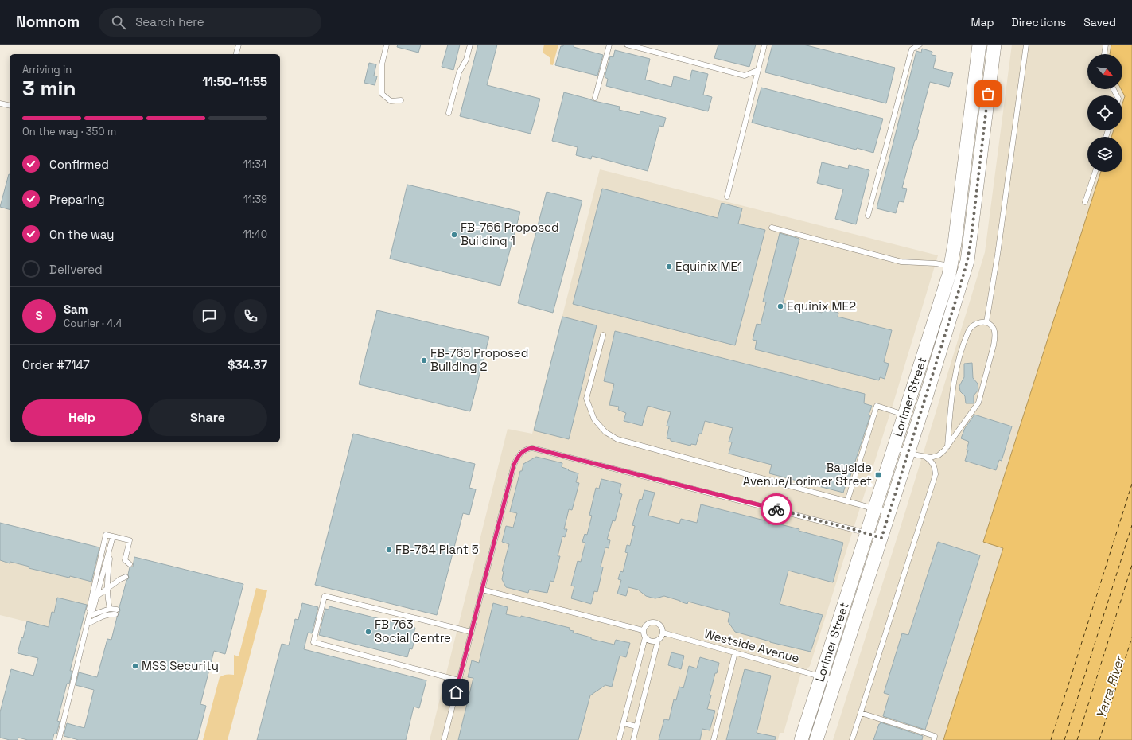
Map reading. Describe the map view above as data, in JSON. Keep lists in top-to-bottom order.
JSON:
{
  "streets": {
    "main road": ["Lorimer Street"],
    "lane": ["Westside Avenue"]
  },
  "crossings": [
    ["Lorimer Street", "Westside Avenue"]
  ],
  "water": ["Yarra River"],
  "places": {
    "other": [
      "FB-766 Proposed Building 1",
      "Equinix ME1",
      "Equinix ME2",
      "FB-765 Proposed Building 2",
      "FB-764 Plant 5",
      "FB 763 Social Centre",
      "MSS Security"
    ],
    "transit": ["Bayside Avenue/Lorimer Street"]
  },
  "north": "bottom right",
  "page": {
    "header": "Nomnom",
    "search": "Search here",
    "nav": ["Map", "Directions", "Saved"],
    "heading": ["3 min", "Arriving in", "11:50–11:55"],
    "panel": [
      "Sam",
      "Courier · 4.4",
      "Order #7147",
      "$34.37"
    ],
    "bar": "On the way · 350 m",
    "list": [
      ["Confirmed", "11:34"],
      ["Preparing", "11:39"],
      ["On the way", "11:40"],
      "Delivered"
    ],
    "round": "S",
    "buttons": ["Help", "Share"]
  }
}
